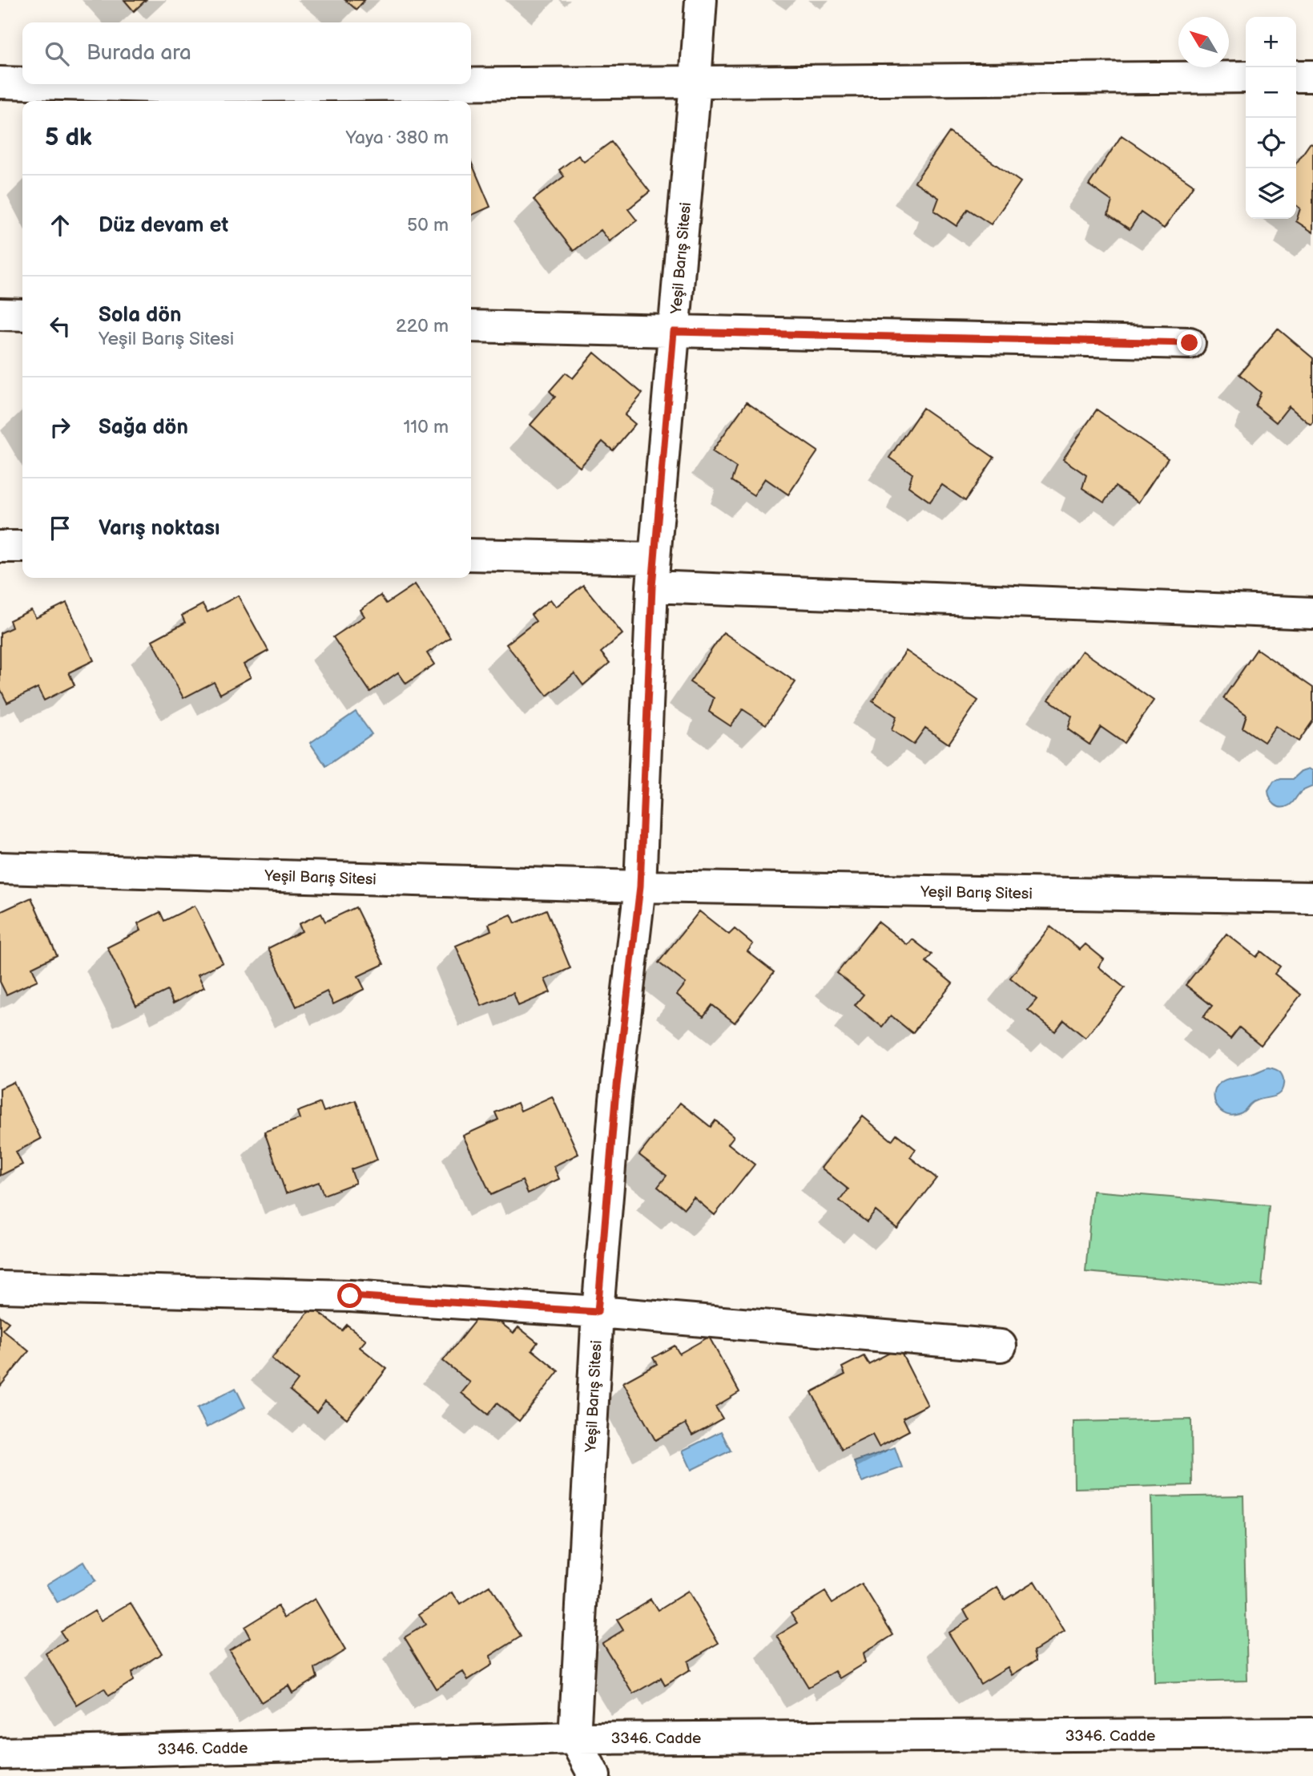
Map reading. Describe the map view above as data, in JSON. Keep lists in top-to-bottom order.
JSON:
{
  "streets": {
    "street": ["Yeşil Barış Sitesi", "3346. Cadde"]
  },
  "crossings": [
    ["Yeşil Barış Sitesi", "3346. Cadde"]
  ],
  "north": "top left",
  "page": {
    "map_buttons": ["+", "−"],
    "search": "Burada ara",
    "heading": ["5 dk", "Yaya · 380 m"],
    "list": [
      ["Düz devam et", "50 m"],
      ["Sola dön", "Yeşil Barış Sitesi", "220 m"],
      ["Sağa dön", "110 m"],
      "Varış noktası"
    ]
  }
}
